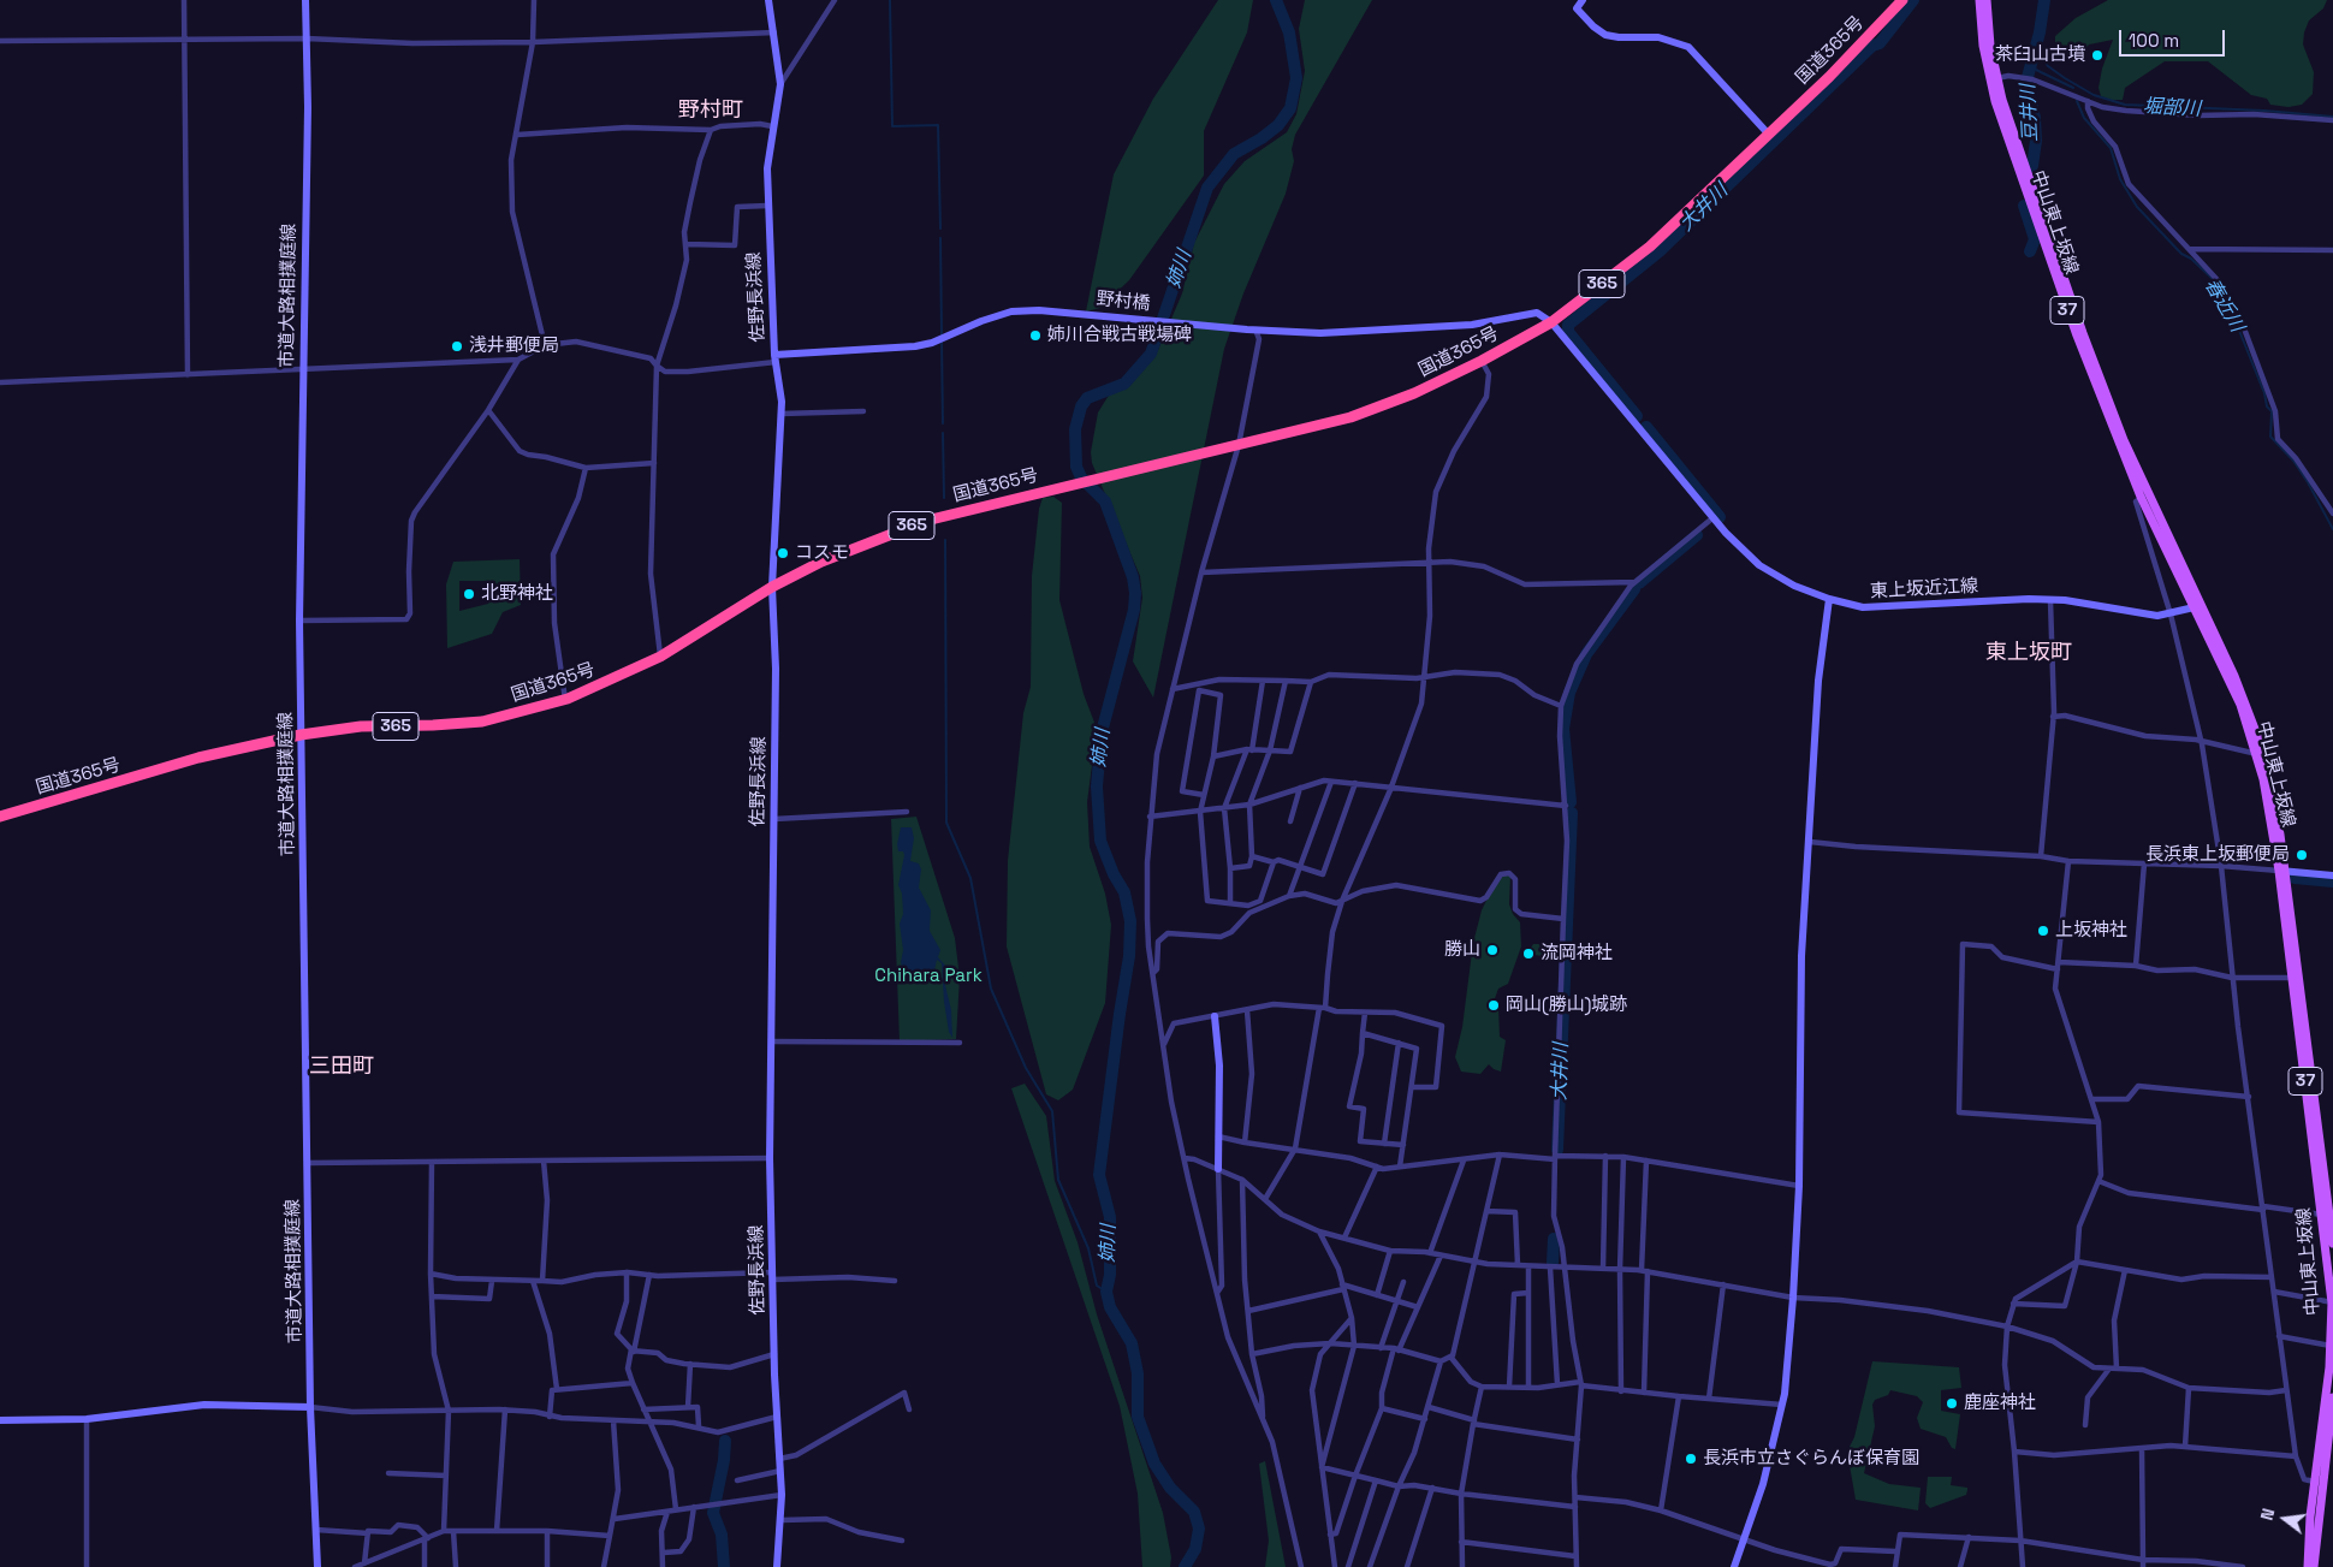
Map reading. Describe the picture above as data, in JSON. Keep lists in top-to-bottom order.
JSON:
{
  "streets": {
    "highway": ["国道365号", "365"],
    "main road": ["中山東上坂線", "37"],
    "street": [
      "市道大路相撲庭線",
      "佐野長浜線",
      "野村橋",
      "東上坂近江線"
    ]
  },
  "crossings": [
    ["国道365号", "市道大路相撲庭線"],
    ["国道365号", "佐野長浜線"],
    ["国道365号", "野村橋"],
    ["国道365号", "東上坂近江線"],
    ["中山東上坂線", "東上坂近江線"],
    ["佐野長浜線", "野村橋"],
    ["野村橋", "東上坂近江線"]
  ],
  "districts": ["野村町", "東上坂町", "三田町"],
  "water": [
    "堀部川",
    "豆井川",
    "大井川",
    "姉川",
    "春近川"
  ],
  "parks": ["Chihara Park"],
  "places": [
    "茶臼山古墳",
    "姉川合戦古戦場碑",
    "浅井郵便局",
    "コスモ",
    "北野神社",
    "長浜東上坂郵便局",
    "上坂神社",
    "勝山",
    "流岡神社",
    "岡山(勝山)城跡",
    "鹿座神社",
    "長浜市立さぐらんぼ保育園"
  ],
  "scale_bar": "100 m",
  "north": "left"
}
